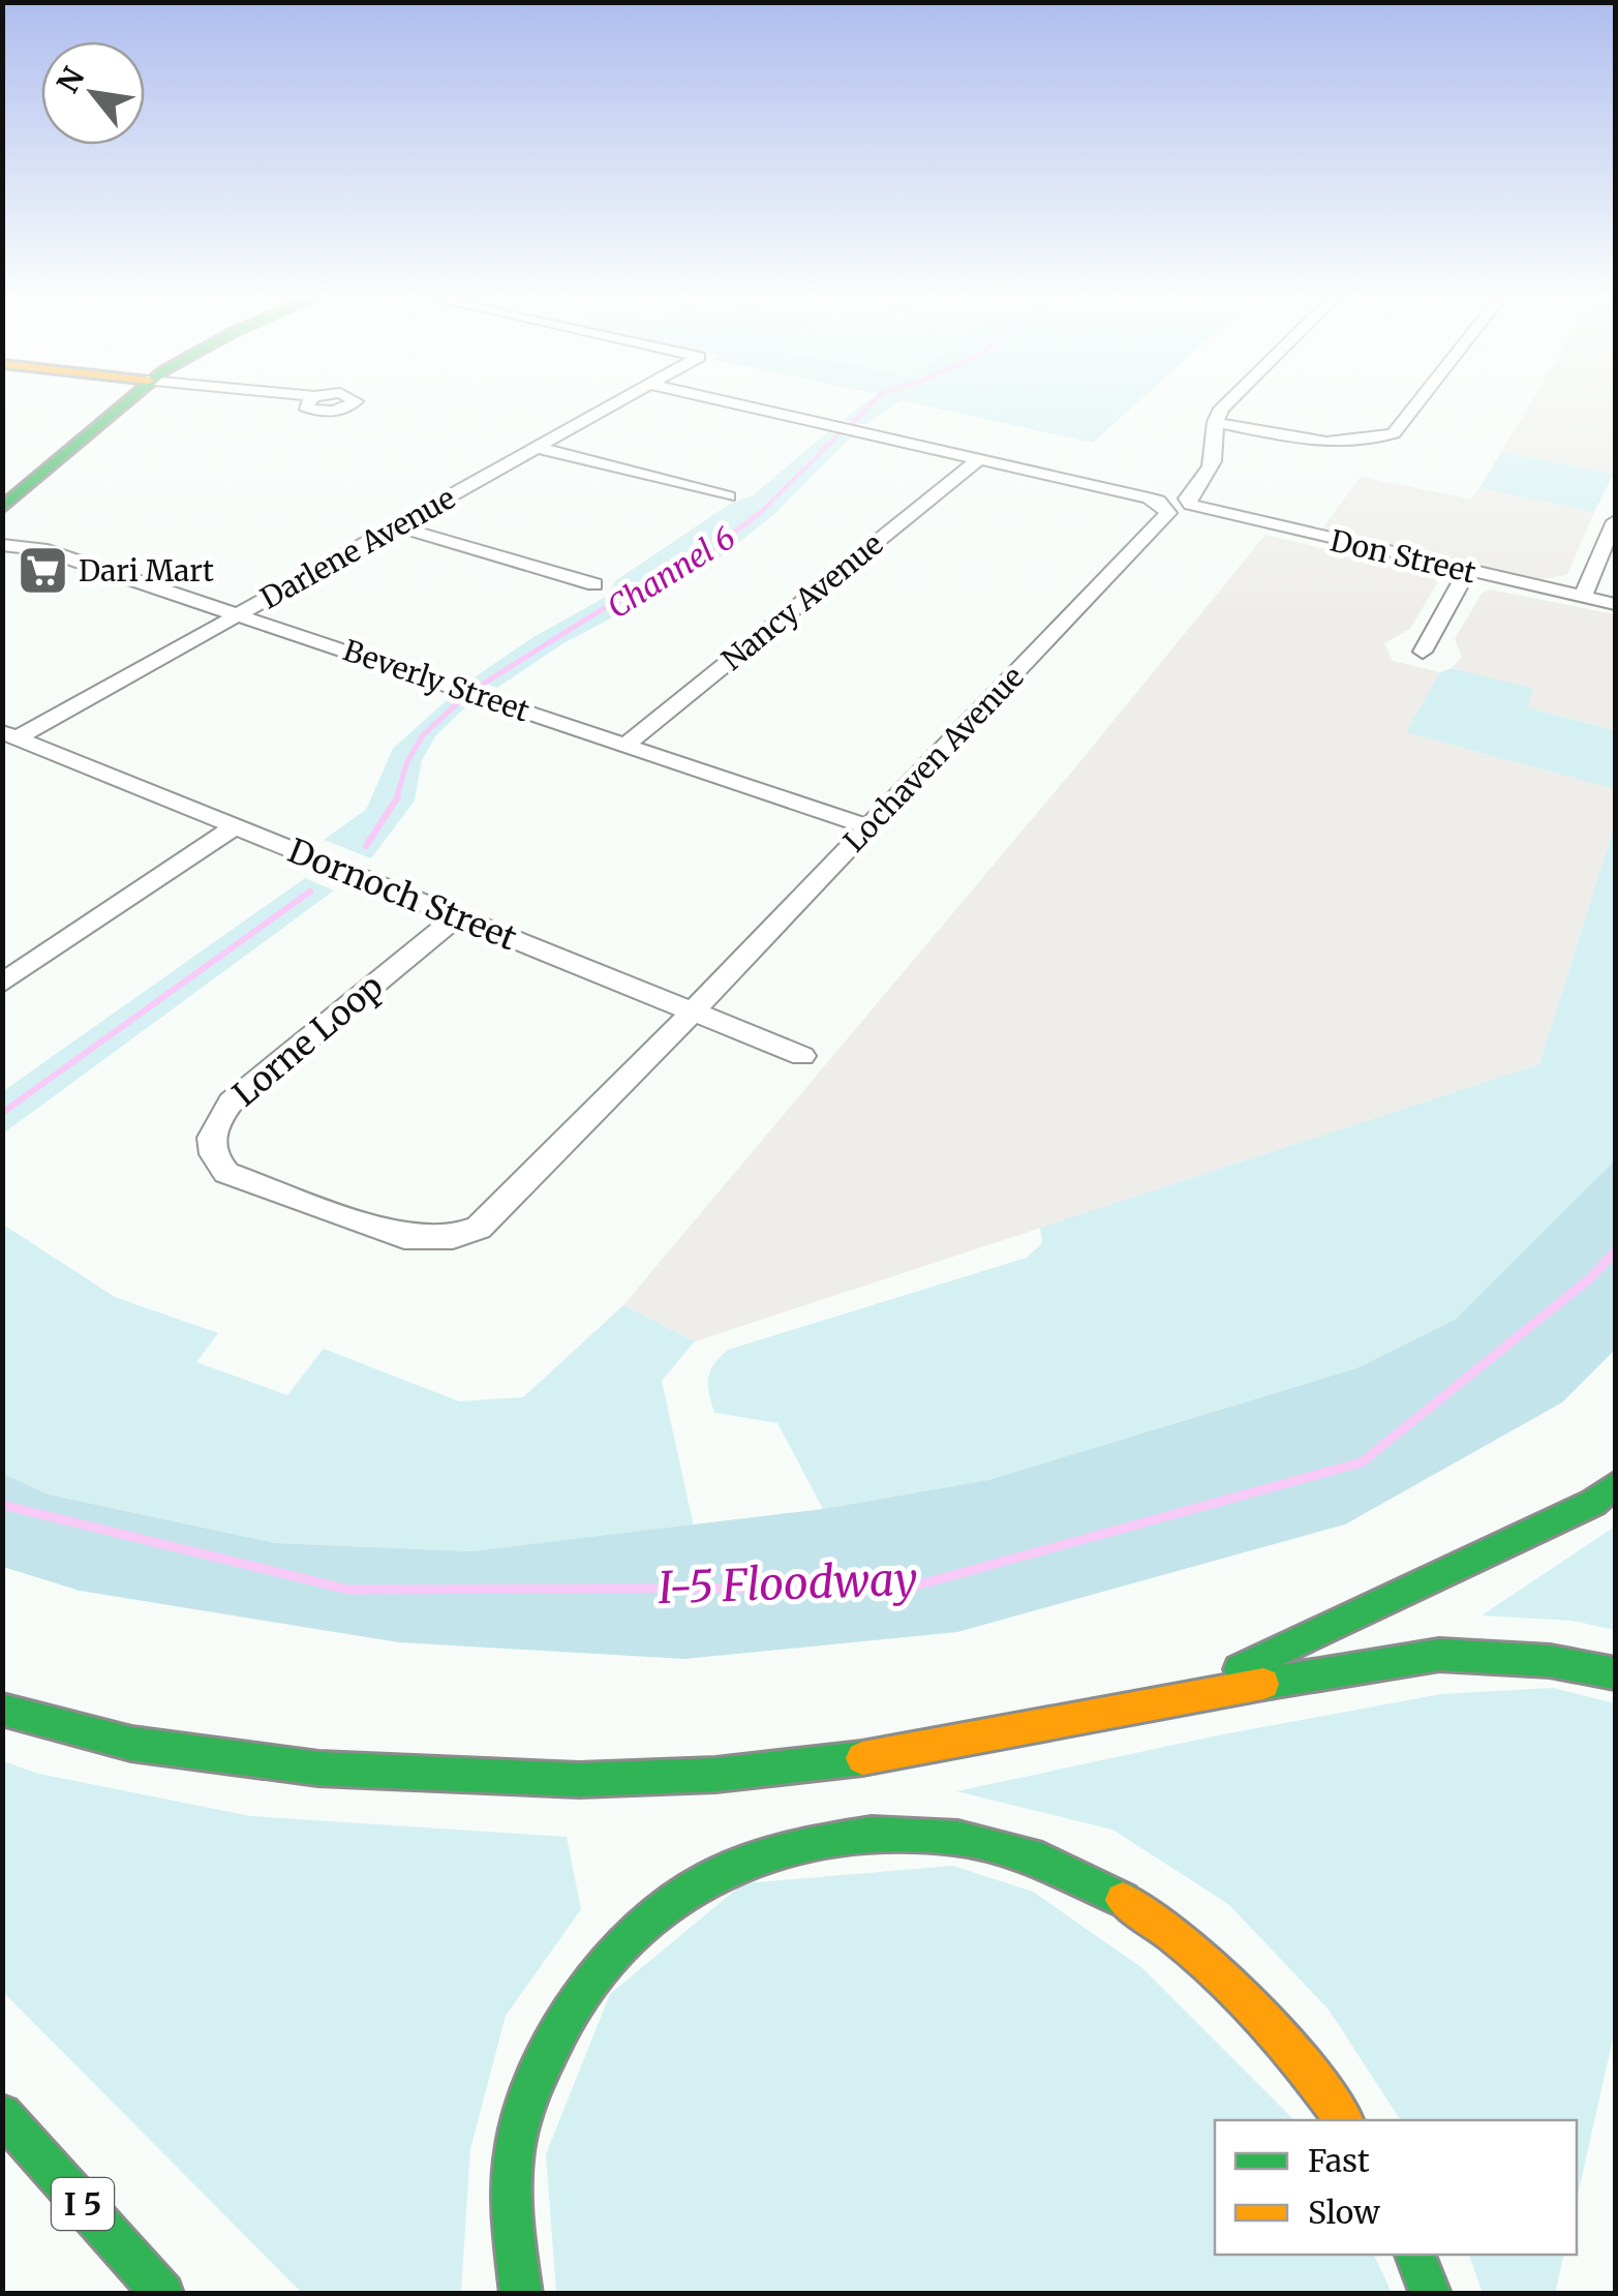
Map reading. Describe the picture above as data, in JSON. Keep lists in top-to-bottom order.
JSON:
{
  "streets": {
    "main road": ["I 5"],
    "street": [
      "Darlene Avenue",
      "Don Street",
      "Nancy Avenue",
      "Beverly Street",
      "Lochaven Avenue",
      "Dornoch Street",
      "Lorne Loop"
    ]
  },
  "crossings": [
    ["Darlene Avenue", "Beverly Street"],
    ["Darlene Avenue", "Dornoch Street"],
    ["Nancy Avenue", "Beverly Street"],
    ["Nancy Avenue", "Lochaven Avenue"],
    ["Beverly Street", "Lochaven Avenue"],
    ["Lochaven Avenue", "Dornoch Street"],
    ["Lochaven Avenue", "Lorne Loop"],
    ["Dornoch Street", "Lorne Loop"]
  ],
  "water": ["Channel 6", "I-5 Floodway"],
  "places": {
    "supermarket": ["Dari Mart"]
  },
  "legend": ["Fast", "Slow"],
  "north": "top left"
}
